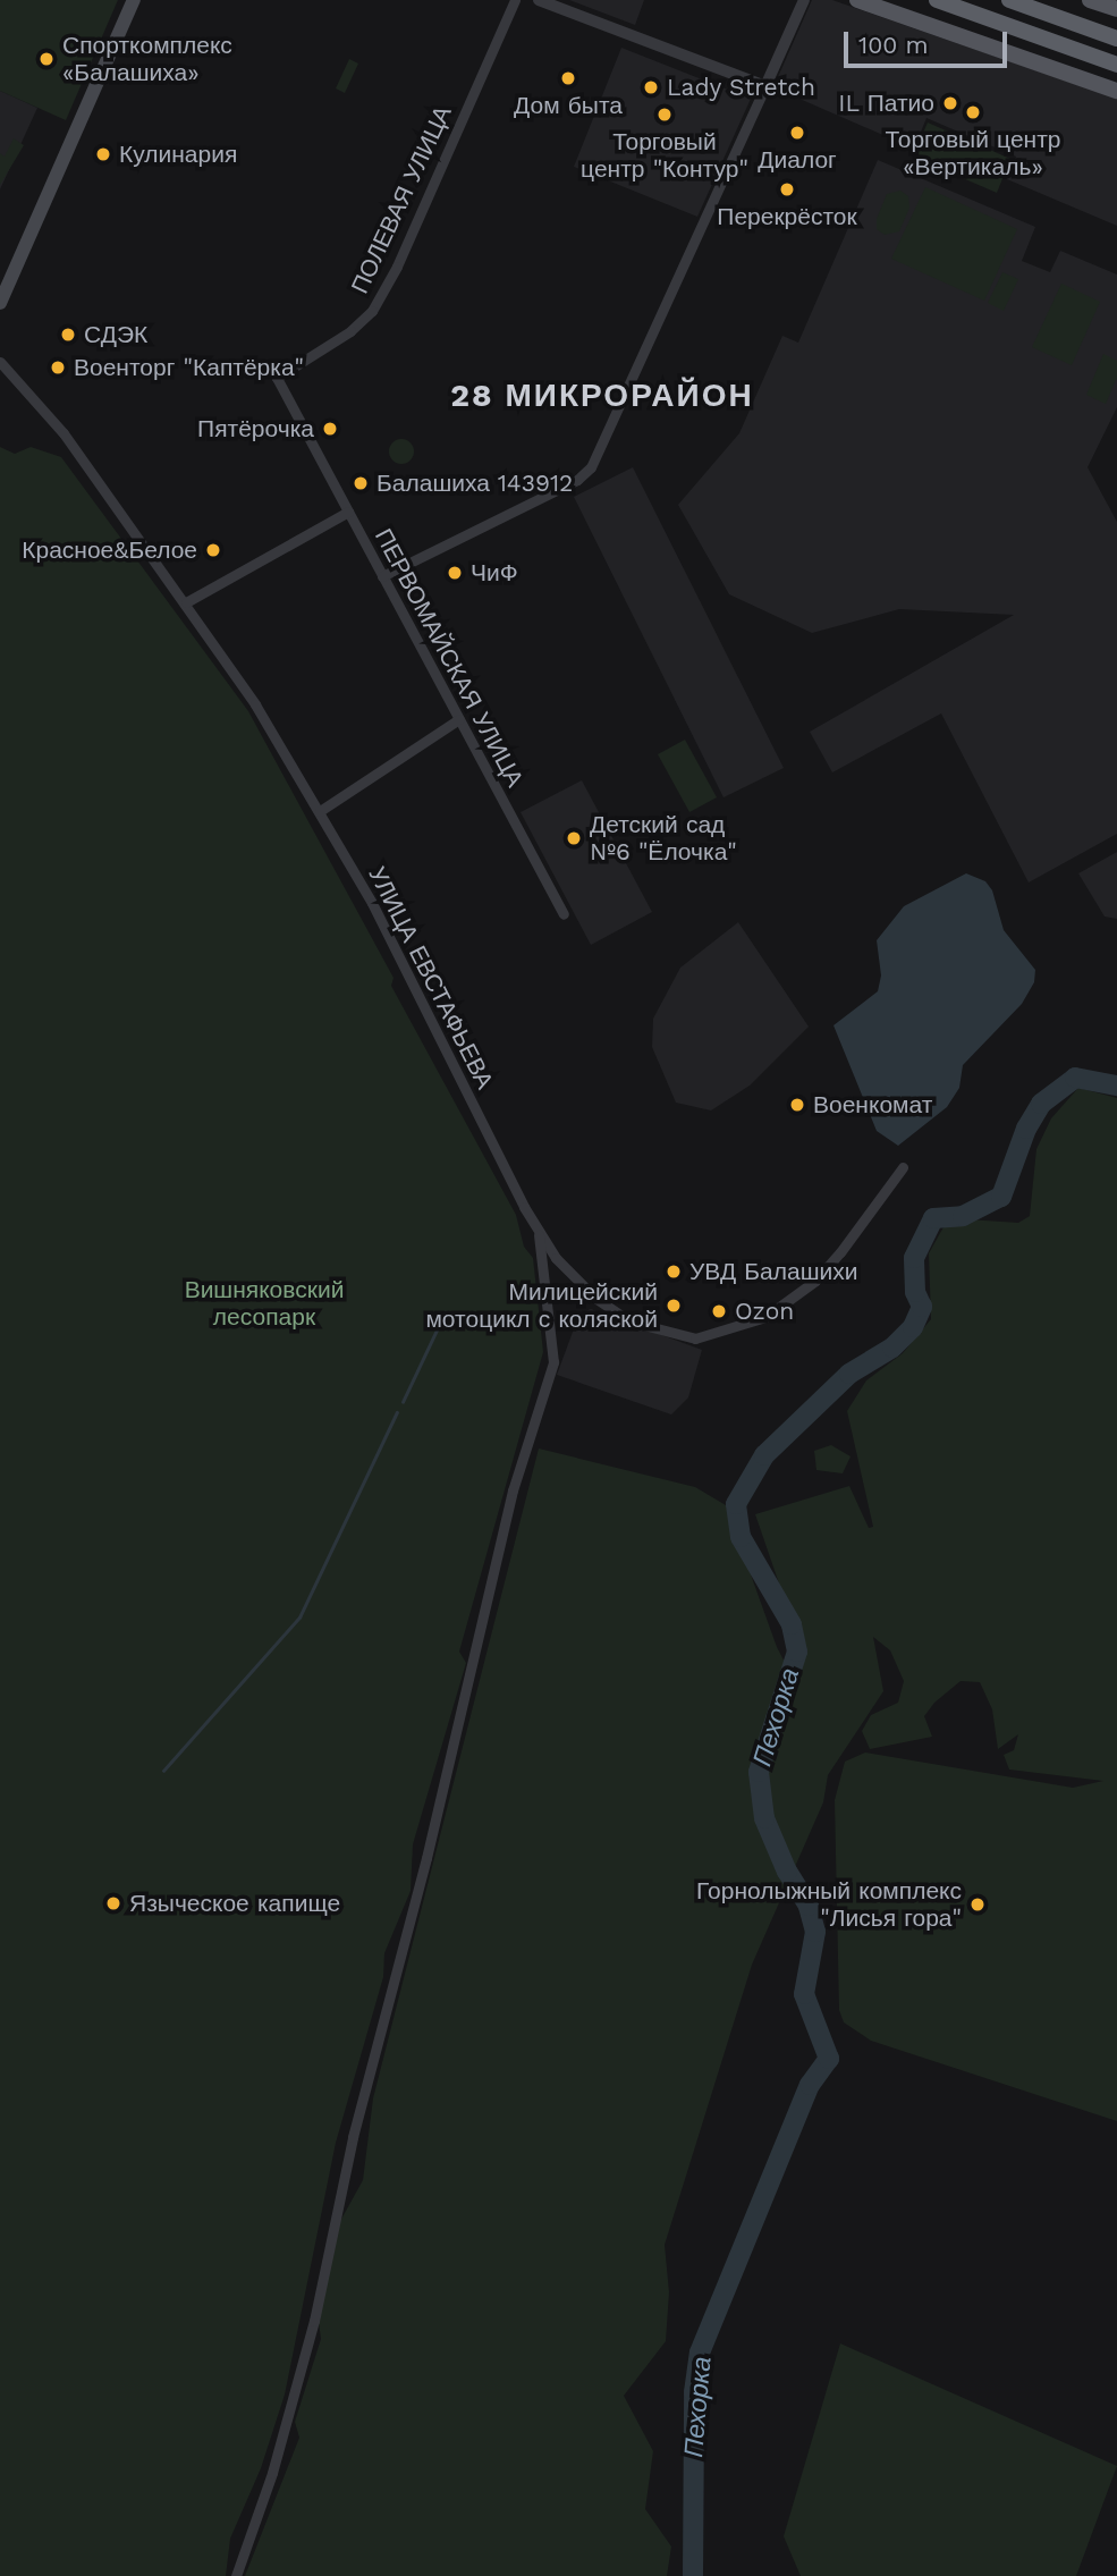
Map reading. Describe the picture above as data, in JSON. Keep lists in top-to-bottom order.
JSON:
{
  "streets": {
    "street": ["ПОЛЕВАЯ УЛИЦА", "ПЕРВОМАЙСКАЯ УЛИЦА", "УЛИЦА ЕВСТАФЬЕВА"]
  },
  "crossings": [
    ["ПОЛЕВАЯ УЛИЦА", "ПЕРВОМАЙСКАЯ УЛИЦА"]
  ],
  "districts": ["28 МИКРОРАЙОН"],
  "water": ["Пехорка"],
  "parks": ["Вишняковский лесопарк"],
  "places": [
    "Спорткомплекс «Балашиха»",
    "Дом быта",
    "Lady Stretch",
    "IL Патио",
    "Торговый центр «Вертикаль»",
    "Торговый центр \"Контур\"",
    "Диалог",
    "Кулинария",
    "Перекрёсток",
    "СДЭК",
    "Военторг \"Каптёрка\"",
    "Пятёрочка",
    "Балашиха 143912",
    "Красное&Белое",
    "ЧиФ",
    "Детский сад №6 \"Ёлочка\"",
    "Военкомат",
    "УВД Балашихи",
    "Милицейский мотоцикл с коляской",
    "Ozon",
    "Языческое капище",
    "Горнолыжный комплекс \"Лисья гора\""
  ],
  "scale_bar": "100 m"
}
